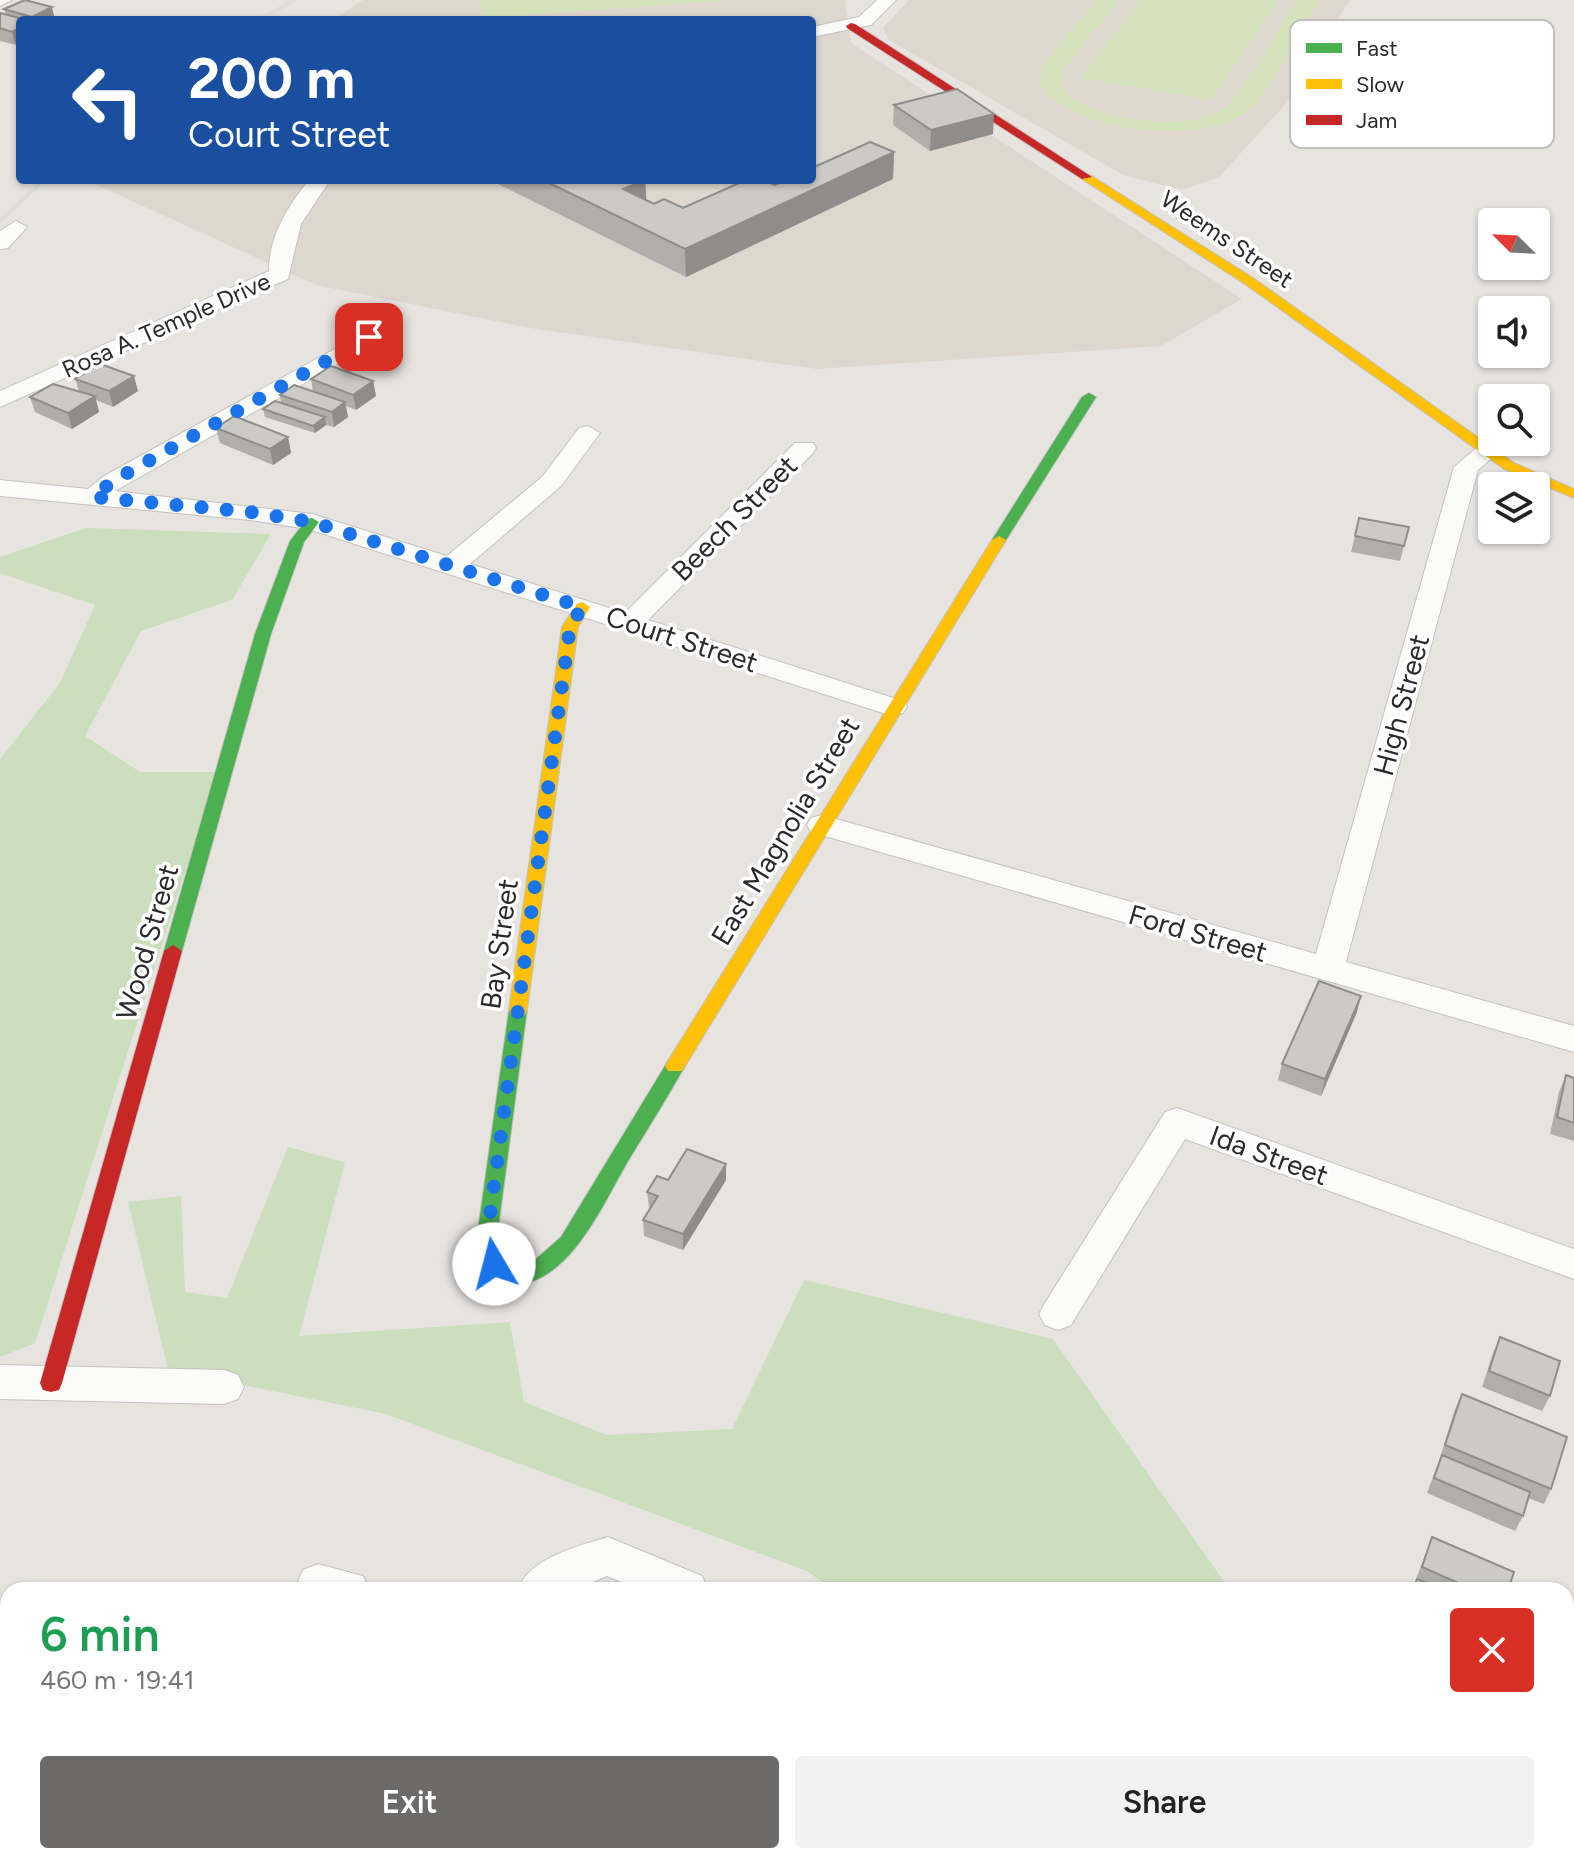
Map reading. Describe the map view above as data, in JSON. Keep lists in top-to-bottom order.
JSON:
{
  "streets": {
    "street": [
      "Weems Street",
      "Rosa A. Temple Drive",
      "Beech Street",
      "Court Street",
      "High Street",
      "East Magnolia Street",
      "Ford Street",
      "Wood Street",
      "Bay Street",
      "Ida Street"
    ]
  },
  "crossings": [
    ["Beech Street", "Court Street"],
    ["Court Street", "East Magnolia Street"],
    ["Court Street", "Wood Street"],
    ["Court Street", "Bay Street"],
    ["High Street", "Ford Street"],
    ["East Magnolia Street", "Ford Street"],
    ["East Magnolia Street", "Bay Street"]
  ],
  "legend": ["Fast", "Slow", "Jam"],
  "north": "top left",
  "page": {
    "turn": ["200 m", "Court Street"],
    "heading": ["6 min", "460 m · 19:41"],
    "buttons": ["Exit", "Share"]
  }
}
